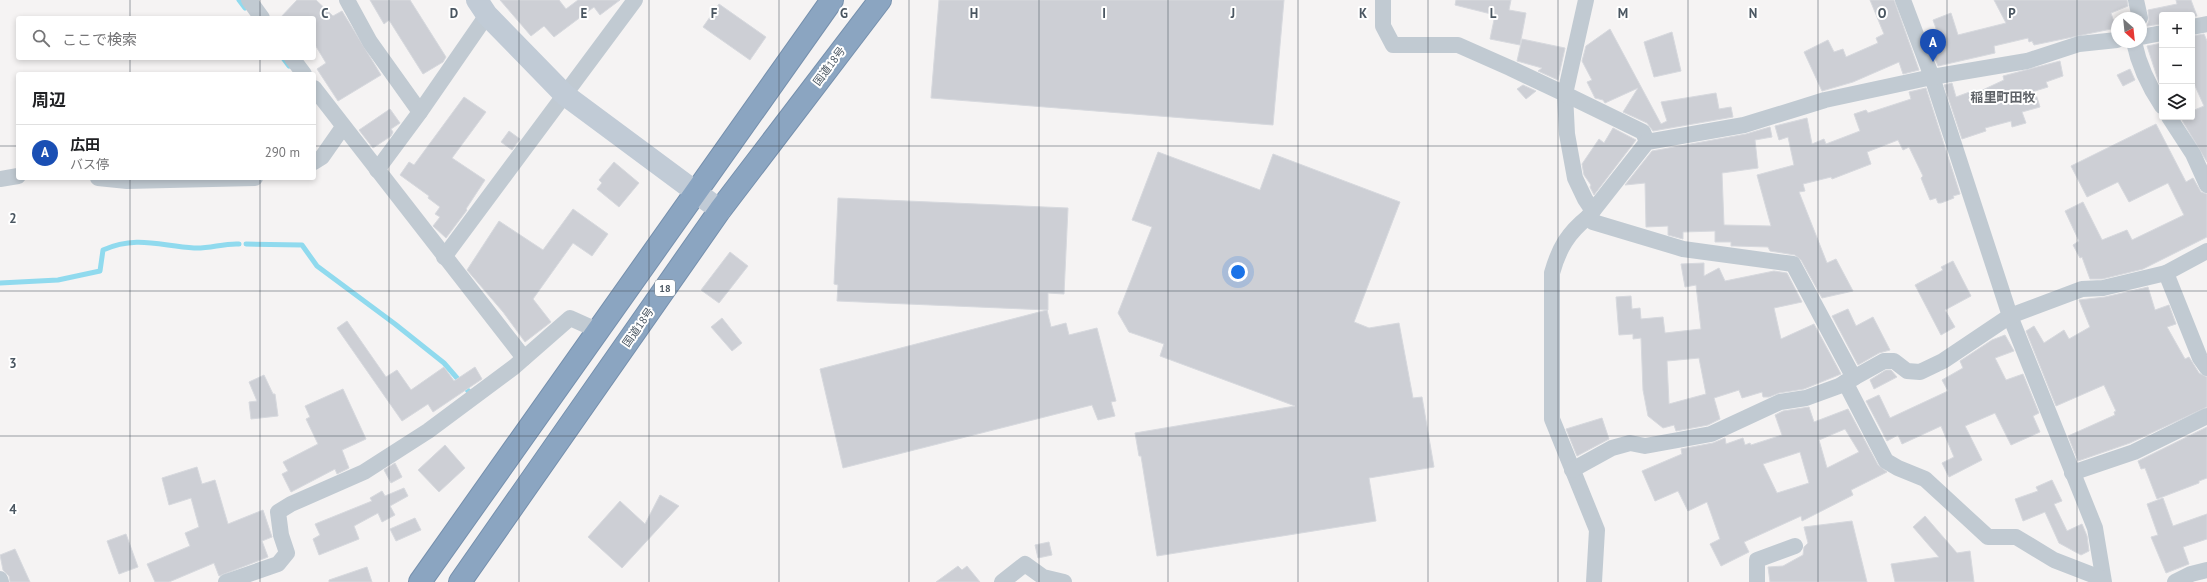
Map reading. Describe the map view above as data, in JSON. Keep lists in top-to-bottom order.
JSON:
{
  "streets": {
    "highway": ["国道18号", "18"]
  },
  "districts": ["稲里町田牧"],
  "north": "bottom right",
  "page": {
    "map_buttons": ["+", "−"],
    "search": "ここで検索",
    "pins": "A",
    "heading": "周辺",
    "list": [
      {
        "mark": "A",
        "name": "広田",
        "note": "バス停",
        "value": "290 m"
      }
    ]
  },
  "grid": {
    "columns": [
      "C",
      "D",
      "E",
      "F",
      "G",
      "H",
      "I",
      "J",
      "K",
      "L",
      "M",
      "N",
      "O",
      "P"
    ],
    "rows": ["2", "3", "4"]
  }
}
